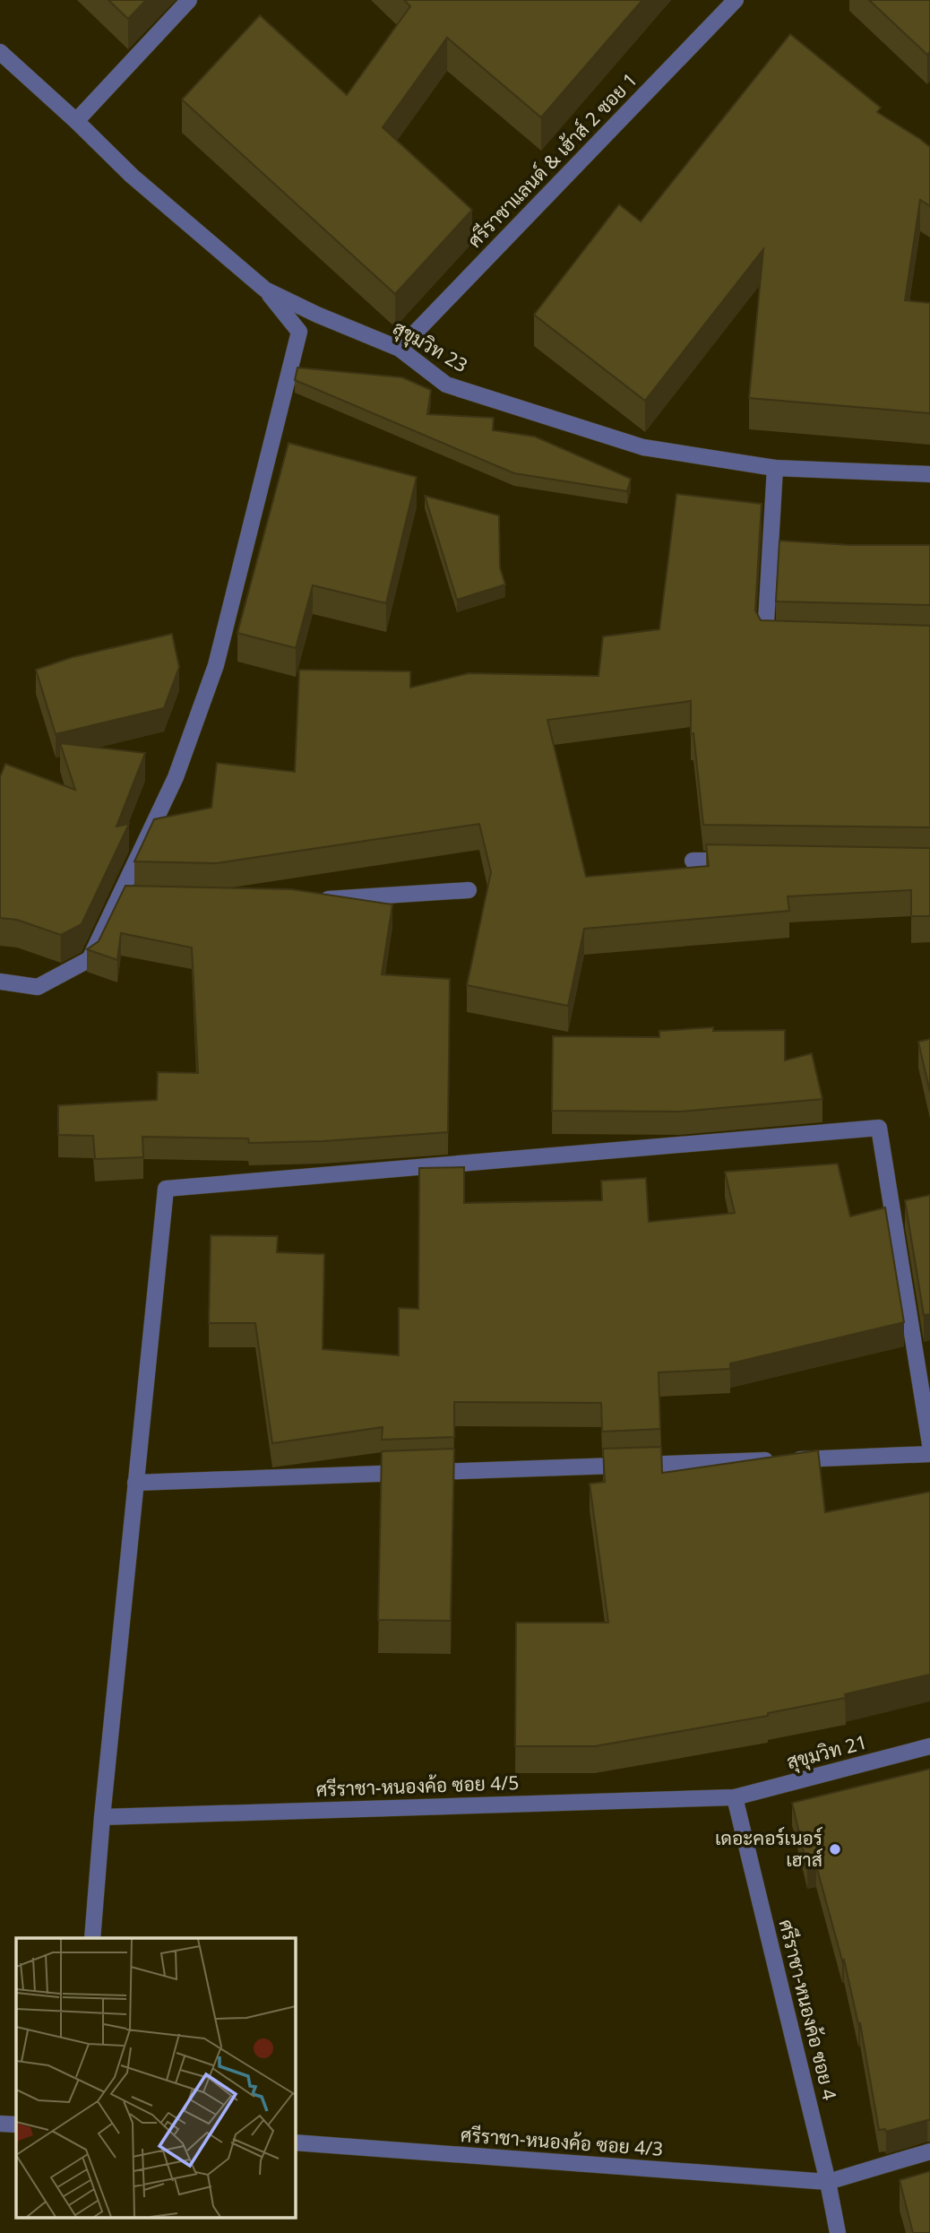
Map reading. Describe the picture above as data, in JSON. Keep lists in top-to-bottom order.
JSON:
{
  "streets": {
    "street": [
      "ศรีราชาแลนด์ & เฮ้าส์ 2 ซอย 1",
      "สุขุมวิท 23",
      "สุขุมวิท 21",
      "ศรีราชา-หนองค้อ ซอย 4/5",
      "ศรีราชา-หนองค้อ ซอย 4",
      "ศรีราชา-หนองค้อ ซอย 4/3"
    ]
  },
  "crossings": [
    ["ศรีราชาแลนด์ & เฮ้าส์ 2 ซอย 1", "สุขุมวิท 23"],
    ["สุขุมวิท 21", "ศรีราชา-หนองค้อ ซอย 4/5"],
    ["สุขุมวิท 21", "ศรีราชา-หนองค้อ ซอย 4"],
    ["ศรีราชา-หนองค้อ ซอย 4/5", "ศรีราชา-หนองค้อ ซอย 4"],
    ["ศรีราชา-หนองค้อ ซอย 4", "ศรีราชา-หนองค้อ ซอย 4/3"]
  ],
  "places": ["เดอะคอร์เนอร์ เฮาส์"]
}
